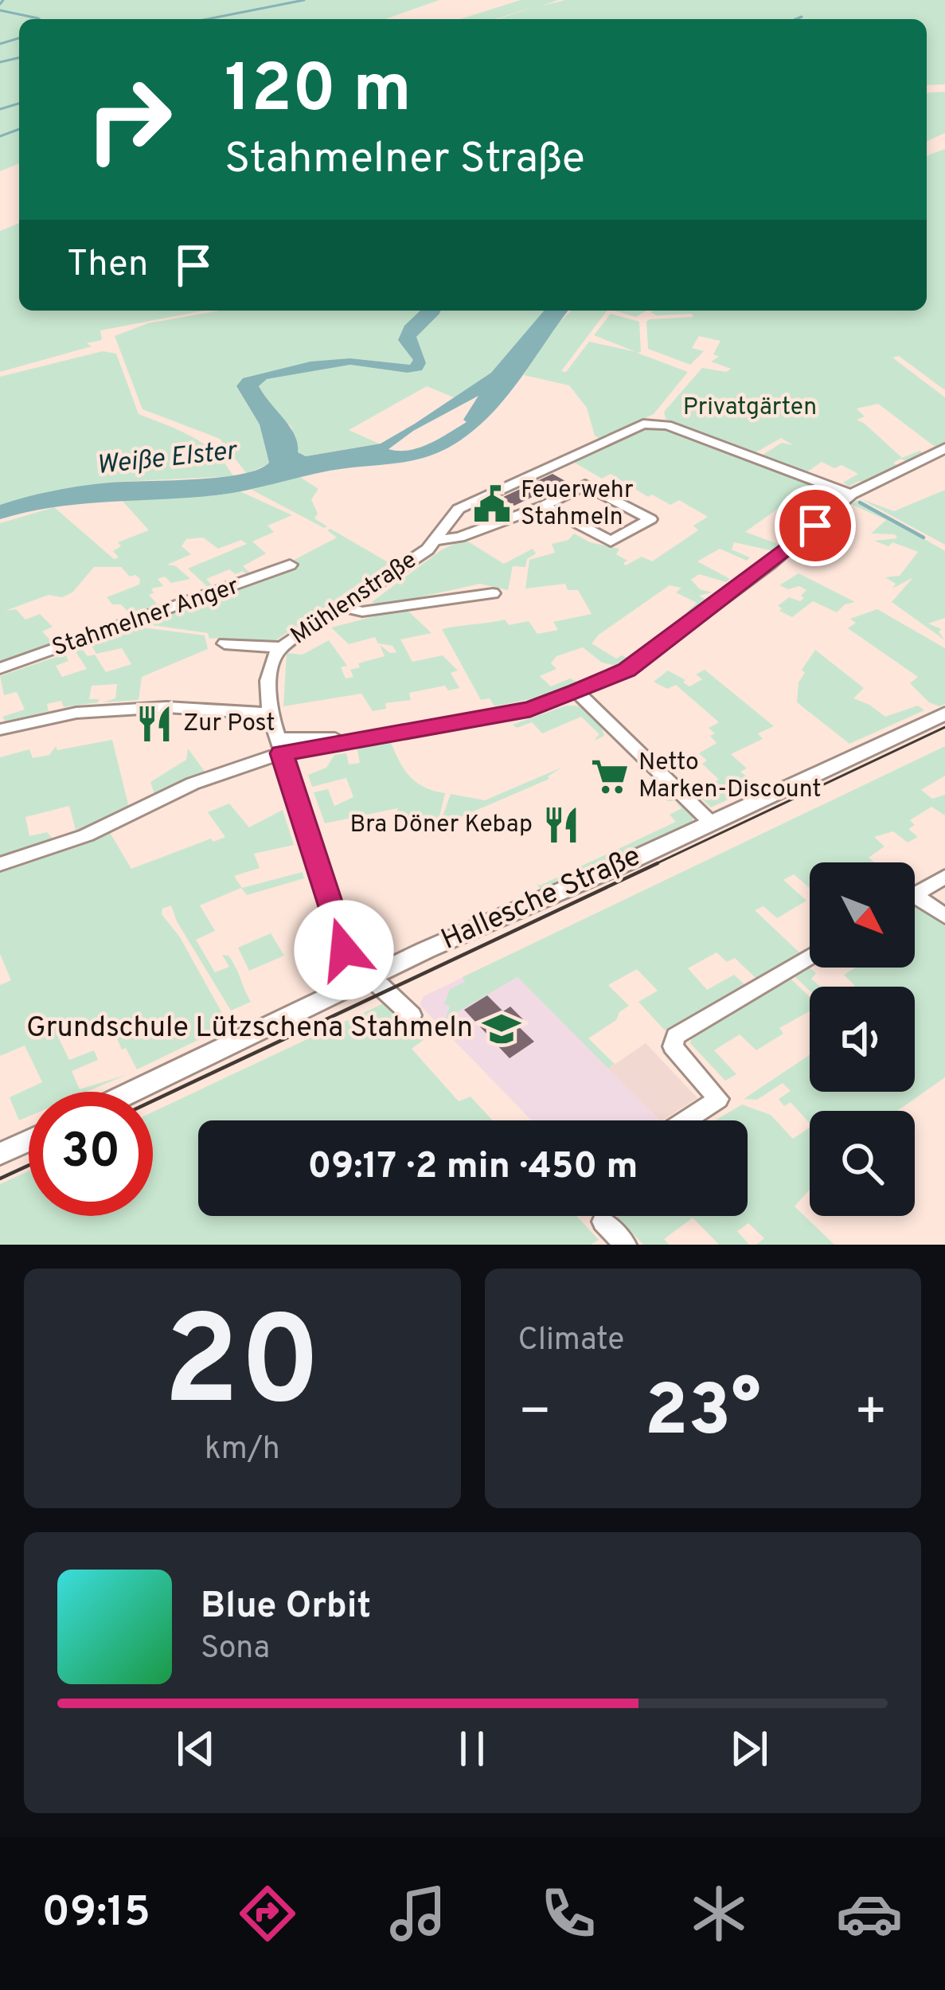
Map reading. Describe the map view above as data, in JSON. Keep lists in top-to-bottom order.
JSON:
{
  "streets": {
    "street": ["Mühlenstraße", "Stahmelner Anger", "Hallesche Straße"]
  },
  "crossings": [
    ["Mühlenstraße", "Stahmelner Anger"],
    ["Mühlenstraße", "Hallesche Straße"]
  ],
  "water": ["Weiße Elster"],
  "parks": ["Privatgärten"],
  "places": {
    "public building": ["Feuerwehr Stahmeln"],
    "restaurant": ["Zur Post", "Bra Döner Kebap"],
    "supermarket": ["Netto Marken-Discount"],
    "school or university": ["Grundschule Lützschena Stahmeln"]
  },
  "north": "bottom right",
  "page": {
    "turn": ["120 m", "Stahmelner Straße"],
    "then": "Then",
    "limit": "30",
    "trip": "09:17 · 2 min · 450 m",
    "tile": [
      ["20", "km/h"],
      "Climate"
    ],
    "heat": ["−", "23°", "+"],
    "song": ["Blue Orbit", "Sona"],
    "tabs": "09:15"
  }
}
